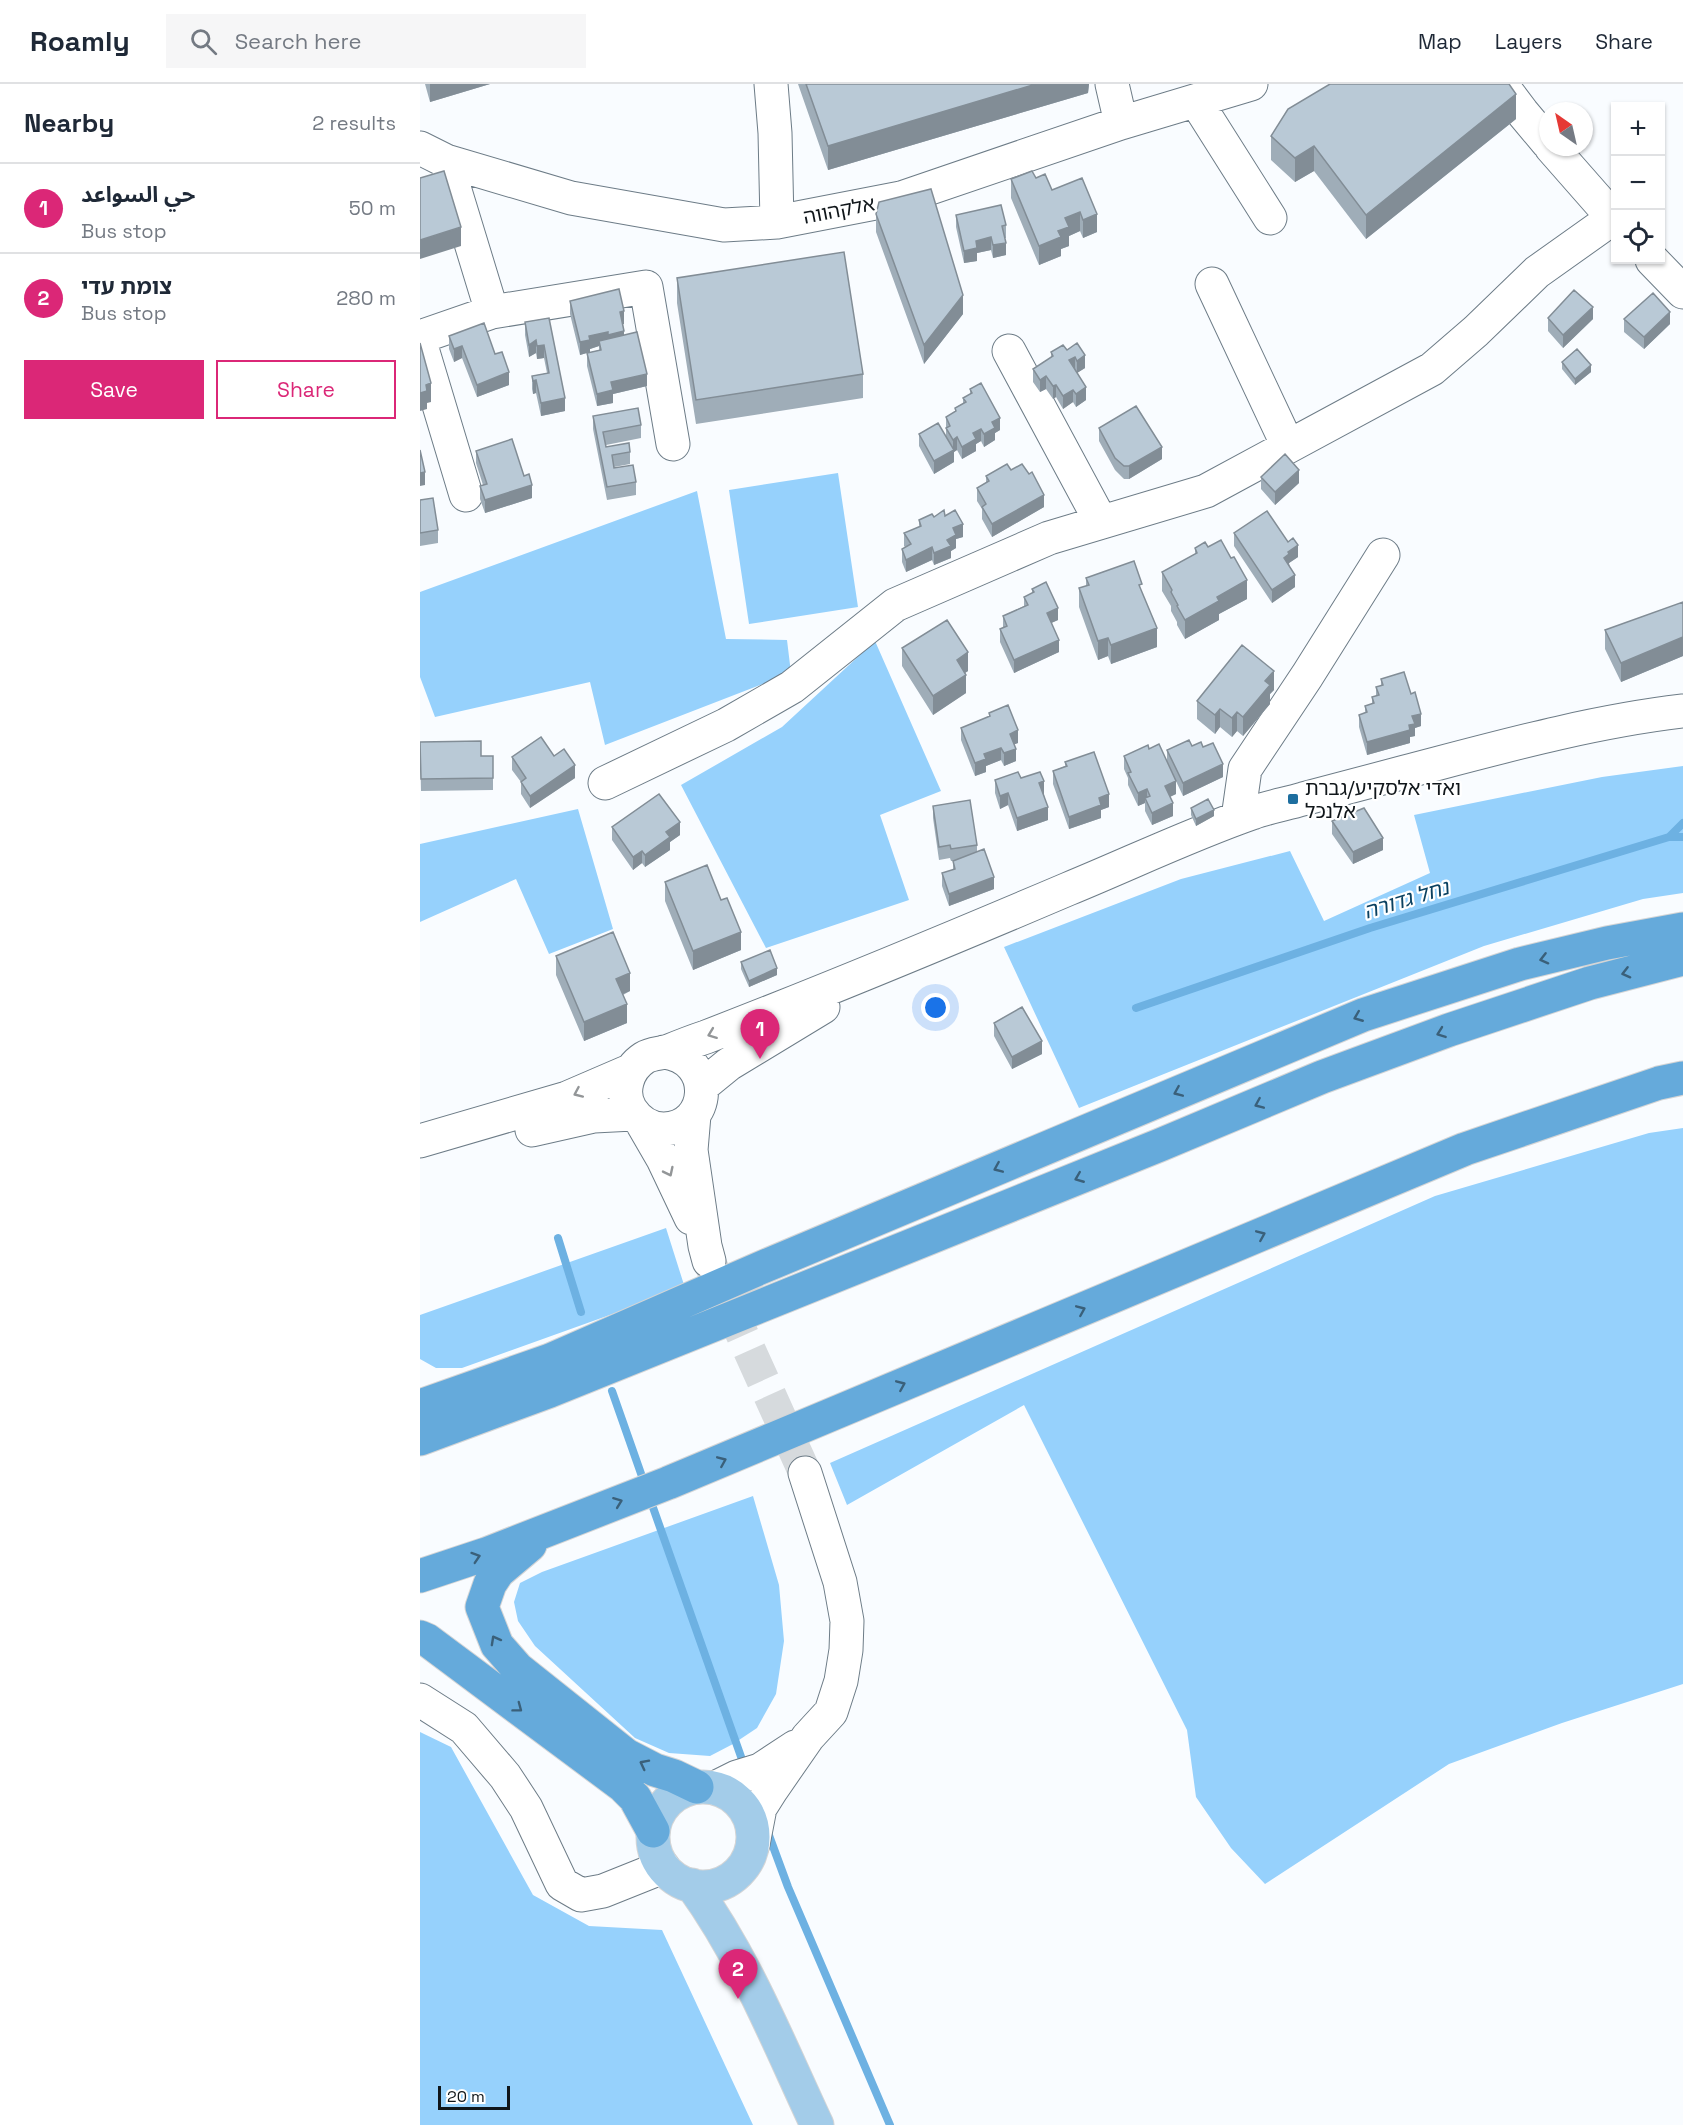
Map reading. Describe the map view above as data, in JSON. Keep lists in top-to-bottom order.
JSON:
{
  "streets": {
    "street": ["אלקהווה"]
  },
  "water": ["נחל גדורה"],
  "places": {
    "transit": ["ואדי אלסקיע/גברת אלנכל"]
  },
  "scale_bar": "20 m",
  "north": "top left",
  "page": {
    "header": "Roamly",
    "search": "Search here",
    "nav": ["Map", "Layers", "Share"],
    "heading": ["Nearby", "2 results"],
    "map_buttons": ["+", "−"],
    "list": [
      {
        "mark": "1",
        "name": "حي السواعد",
        "note": "Bus stop",
        "value": "50 m"
      },
      {
        "mark": "2",
        "name": "צומת עדי",
        "note": "Bus stop",
        "value": "280 m"
      }
    ],
    "buttons": ["Save", "Share"],
    "pins": ["1", "2"],
    "scale": "20 m"
  }
}
